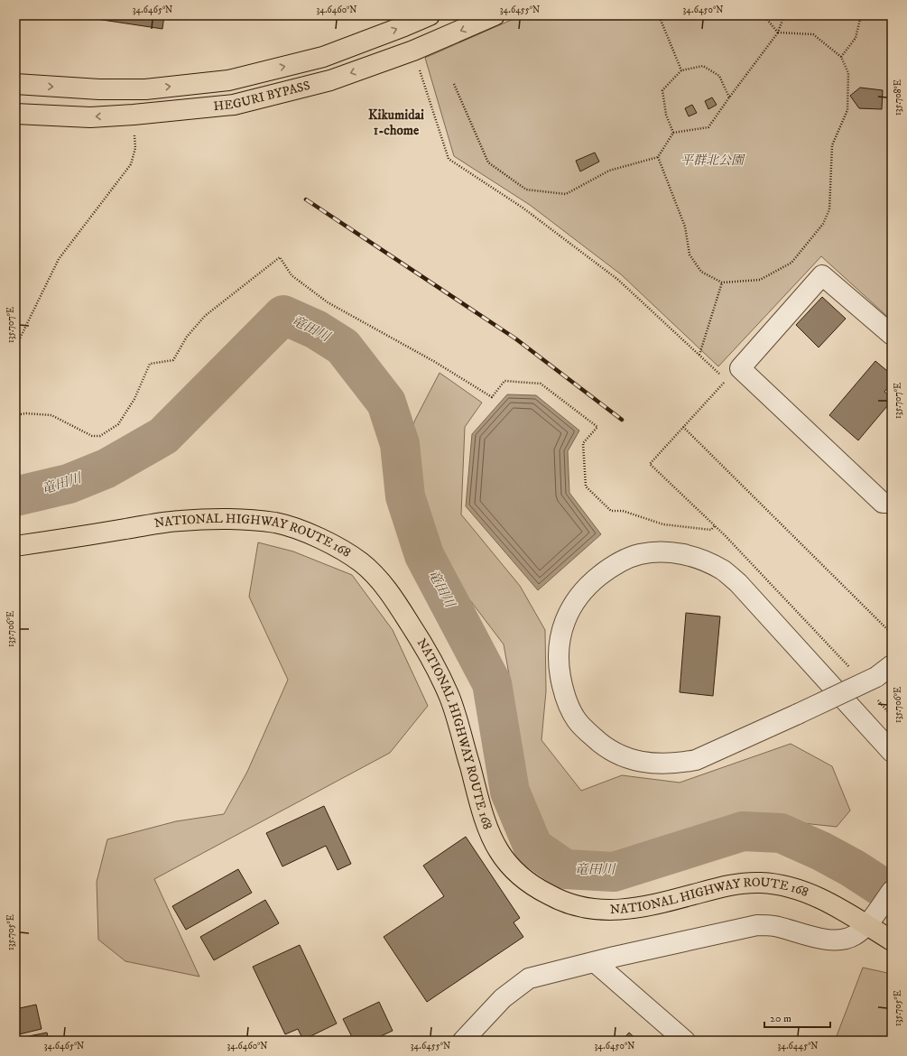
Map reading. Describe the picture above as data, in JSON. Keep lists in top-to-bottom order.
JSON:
{
  "streets": {
    "highway": ["HEGURI BYPASS", "NATIONAL HIGHWAY ROUTE 168"]
  },
  "districts": ["Kikumidai 1-chome"],
  "water": ["竜田川"],
  "parks": ["平群北公園"],
  "scale_bar": "20 m",
  "coordinates": [
    "34.6465°N",
    "34.6460°N",
    "34.6455°N",
    "34.6450°N",
    "135.708°E",
    "135.707°E",
    "135.706°E",
    "135.705°E",
    "34.6445°N"
  ]
}
